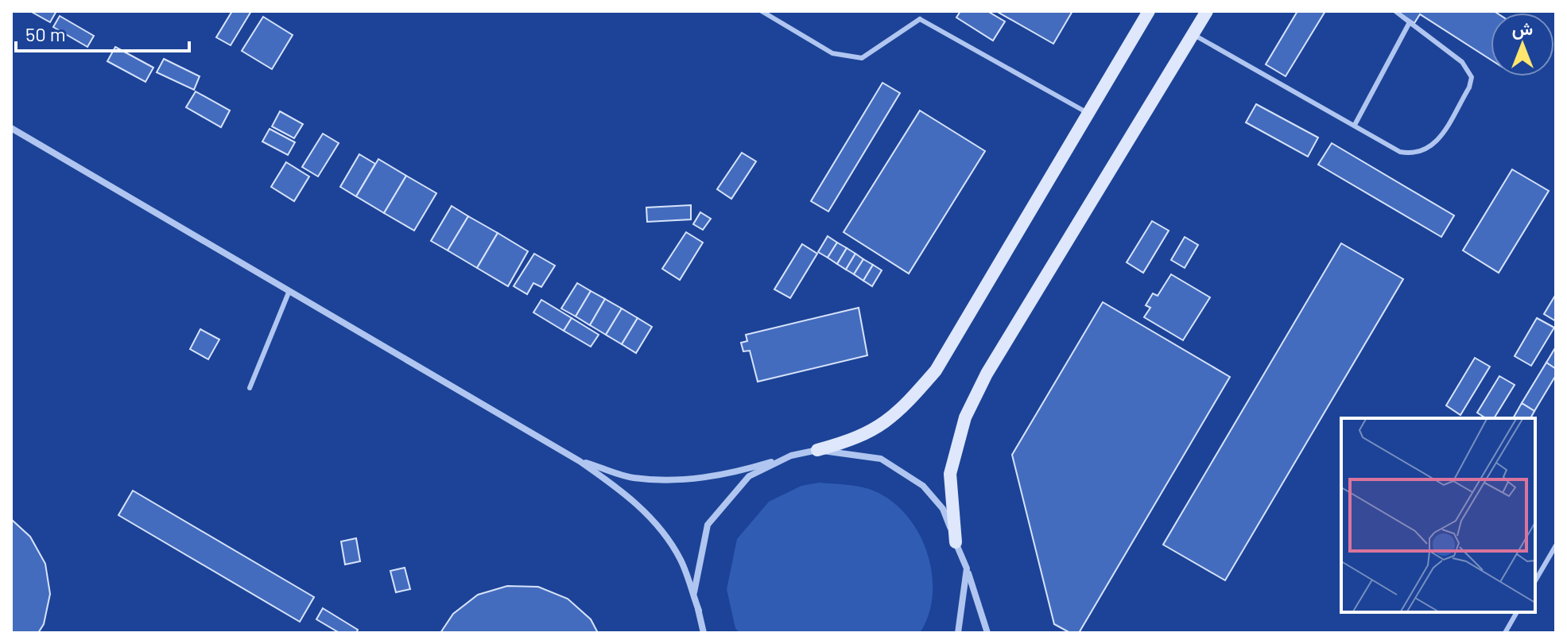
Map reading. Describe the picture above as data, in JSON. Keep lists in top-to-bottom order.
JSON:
{
  "scale_bar": "50 m",
  "north": "top"
}
